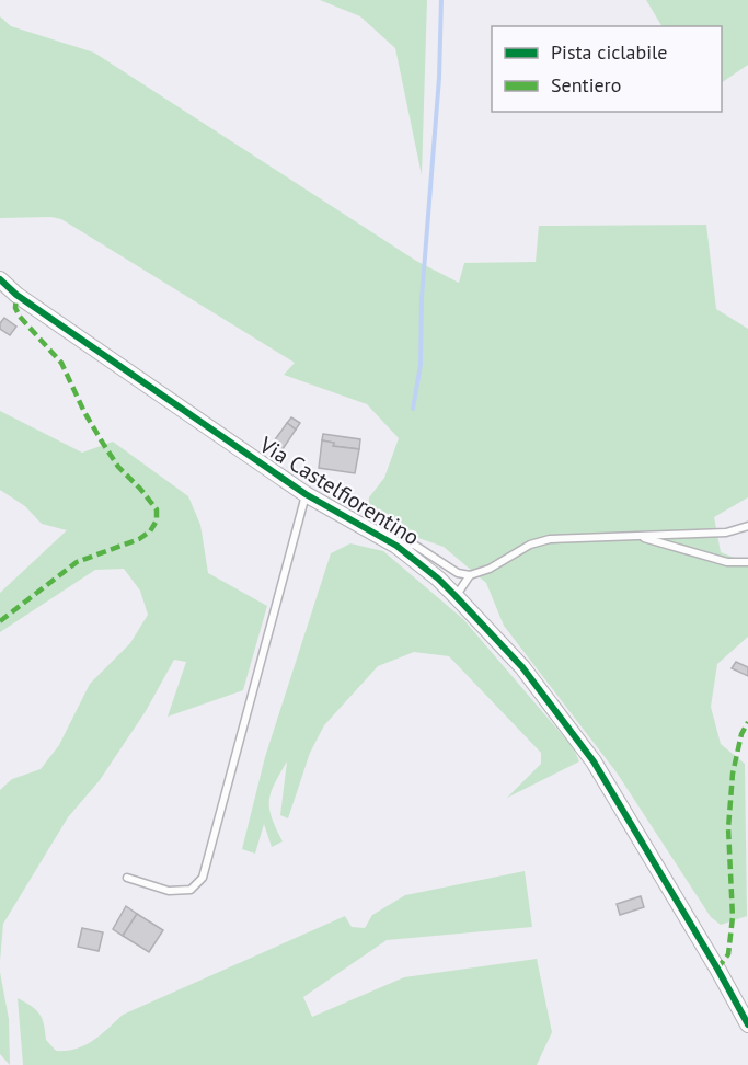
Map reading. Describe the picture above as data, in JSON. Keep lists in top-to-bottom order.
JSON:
{
  "streets": {
    "street": ["Via Castelfiorentino"]
  },
  "legend": ["Pista ciclabile", "Sentiero"]
}
